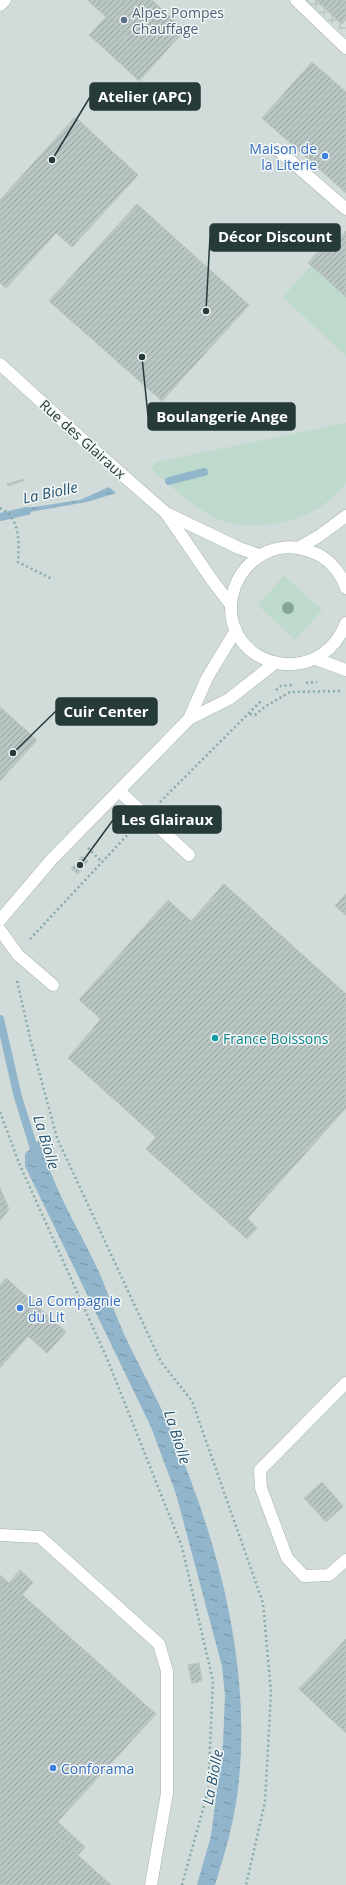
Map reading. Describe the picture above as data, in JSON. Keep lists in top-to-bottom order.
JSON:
{
  "streets": {
    "street": ["Rue des Glairaux"]
  },
  "water": ["La Biolle"],
  "places": [
    "Alpes Pompes Chauffage",
    "Maison de la Literie",
    "Atelier (APC)",
    "Décor Discount",
    "Boulangerie Ange",
    "Cuir Center",
    "Les Glairaux",
    "France Boissons",
    "La Compagnie du Lit",
    "Conforama"
  ]
}
